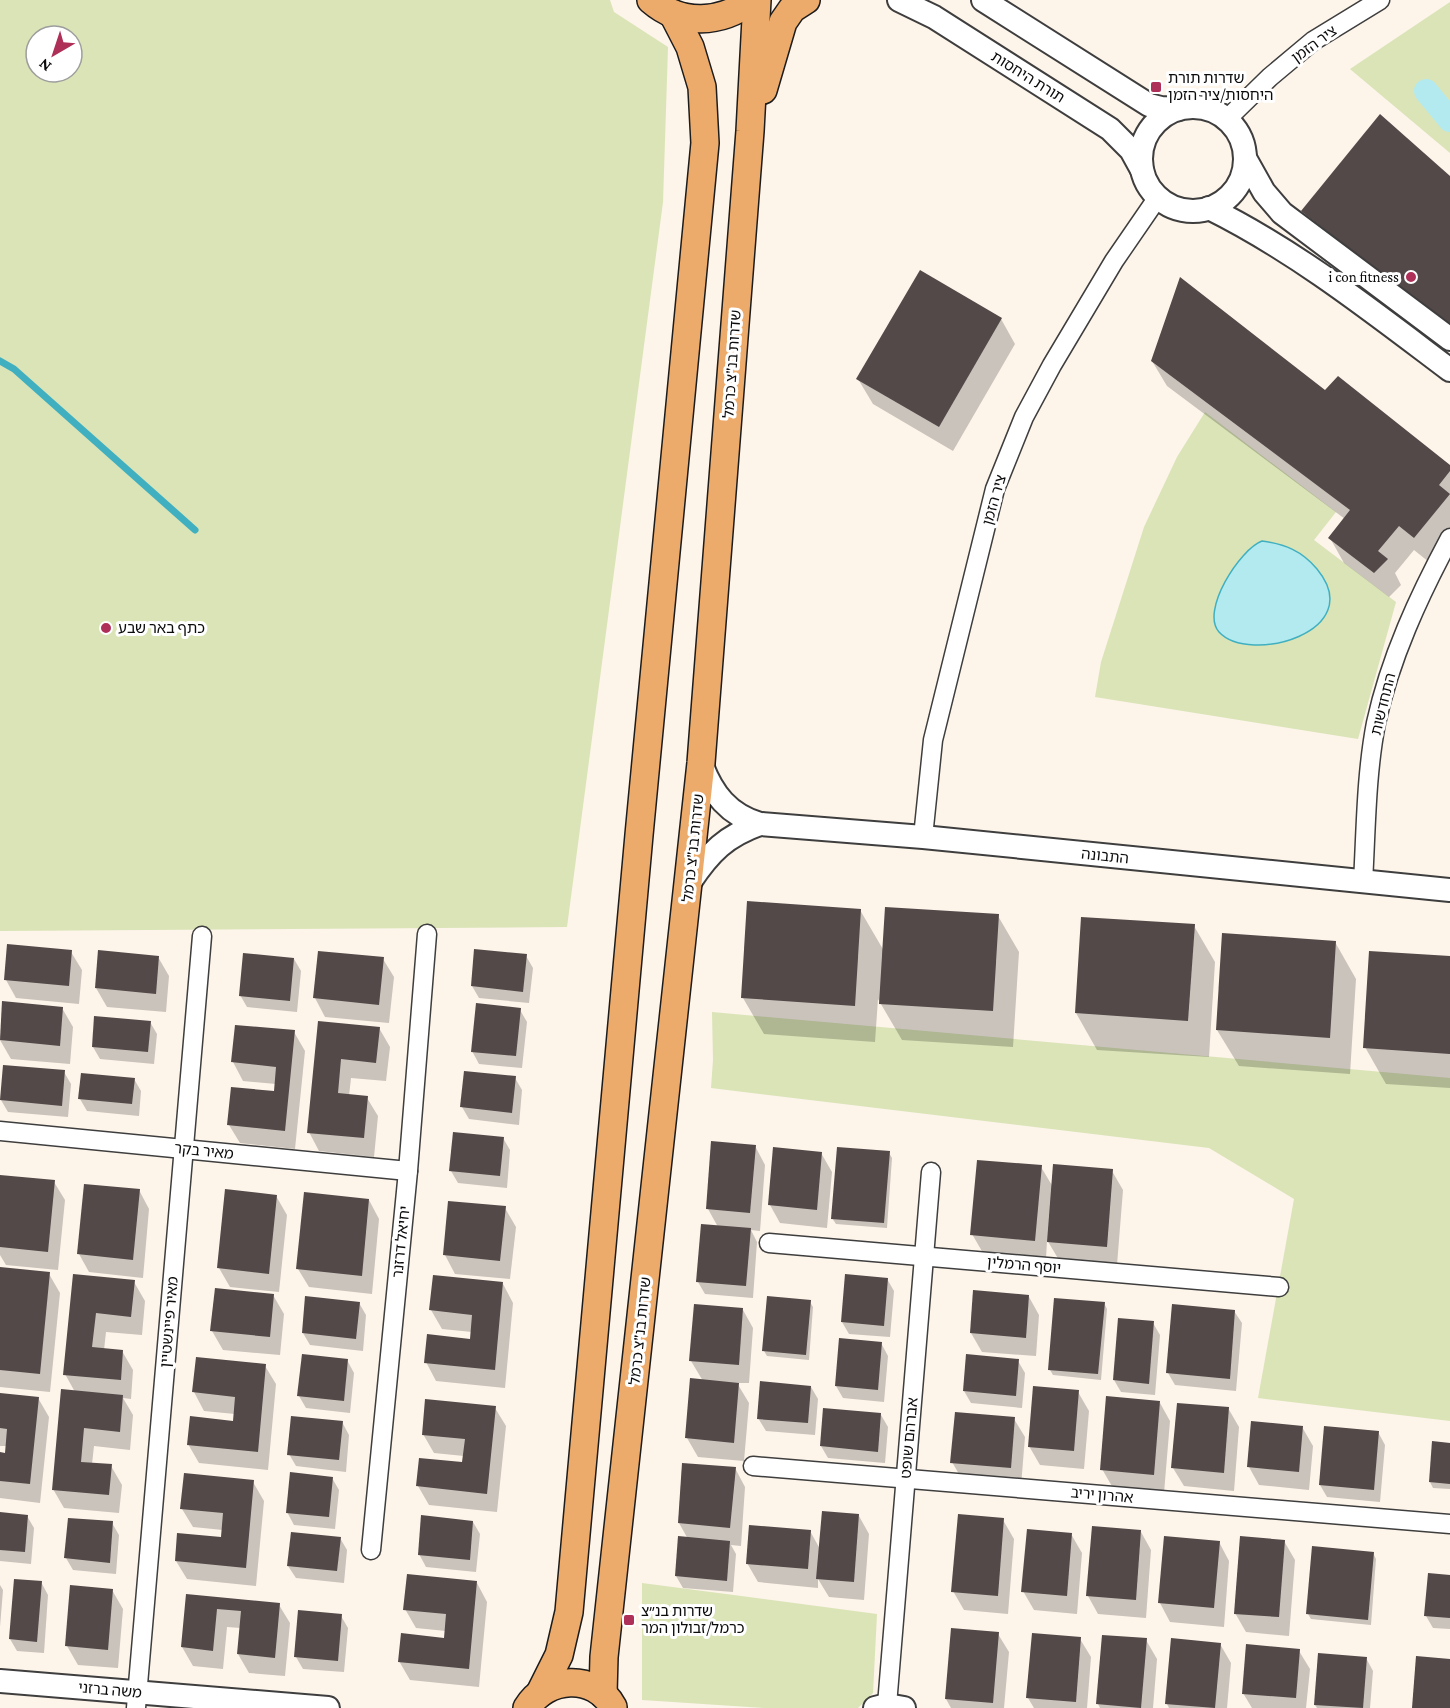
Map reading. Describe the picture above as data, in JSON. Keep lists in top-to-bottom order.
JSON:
{
  "streets": {
    "main road": ["שדרות בנ\"צ כרמל"],
    "street": [
      "ציר הזמן",
      "תורת היחסות",
      "התחדשות",
      "התבונה",
      "מאיר בקר",
      "יחיאל דרזנר",
      "יוסף הרמלין",
      "מאיר פיינשטיין",
      "אברהם שופט",
      "אהרון יריב",
      "משה ברזני"
    ]
  },
  "crossings": [
    ["ציר הזמן", "תורת היחסות"],
    ["ציר הזמן", "התבונה"],
    ["שדרות בנ\"צ כרמל", "התבונה"],
    ["התחדשות", "התבונה"],
    ["מאיר בקר", "יחיאל דרזנר"],
    ["מאיר בקר", "מאיר פיינשטיין"],
    ["יוסף הרמלין", "אברהם שופט"],
    ["מאיר פיינשטיין", "משה ברזני"],
    ["אברהם שופט", "אהרון יריב"]
  ],
  "places": {
    "transit": ["שדרות תורת היחסות/ציר הזמן", "שדרות בנ״צ כרמל/זבולון המר"],
    "other": ["i con fitness", "כתף באר שבע"]
  },
  "north": "bottom left"
}
